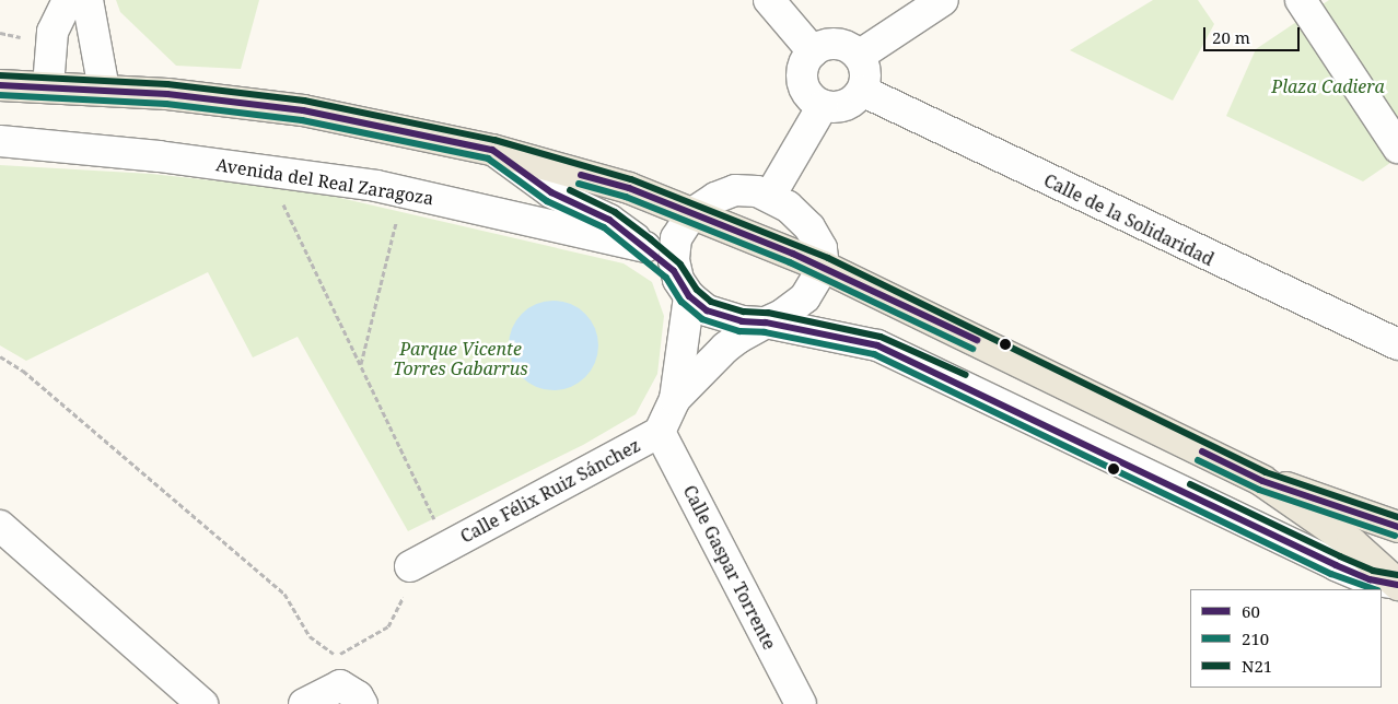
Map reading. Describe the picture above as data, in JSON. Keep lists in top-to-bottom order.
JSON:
{
  "streets": {
    "main road": ["Avenida del Real Zaragoza"],
    "street": ["Calle de la Solidaridad", "Calle Félix Ruiz Sánchez", "Calle Gaspar Torrente"]
  },
  "crossings": [
    ["Avenida del Real Zaragoza", "Calle Félix Ruiz Sánchez"],
    ["Calle Félix Ruiz Sánchez", "Calle Gaspar Torrente"]
  ],
  "parks": ["Plaza Cadiera", "Parque Vicente Torres Gabarrus"],
  "lines": ["transit line N21", "transit line 60", "transit line 210"],
  "legend": ["60", "210", "N21"],
  "scale_bar": "20 m"
}
